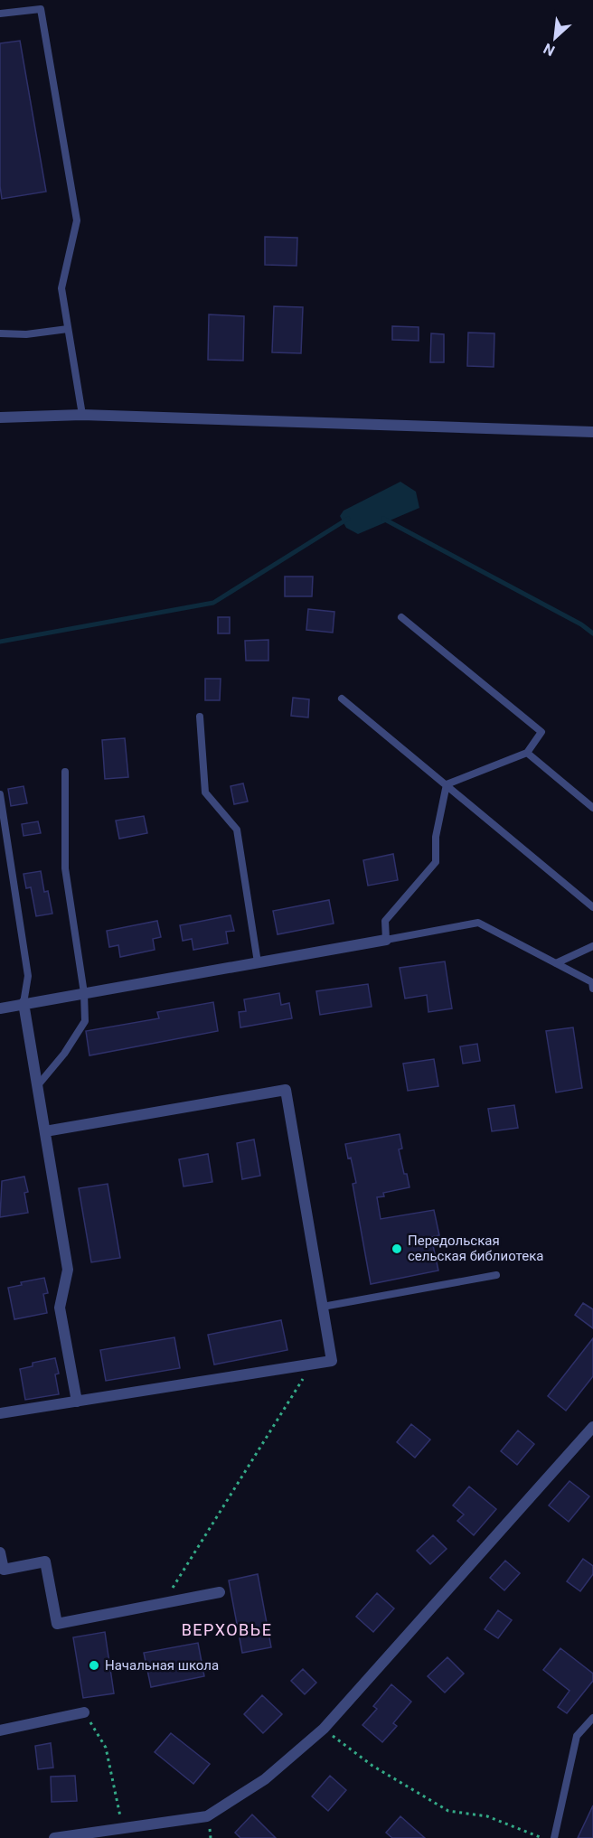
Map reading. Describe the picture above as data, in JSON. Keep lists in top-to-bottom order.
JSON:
{
  "districts": ["ВЕРХОВЬЕ"],
  "places": ["Передольская сельская библиотека", "Начальная школа"],
  "north": "bottom left"
}
